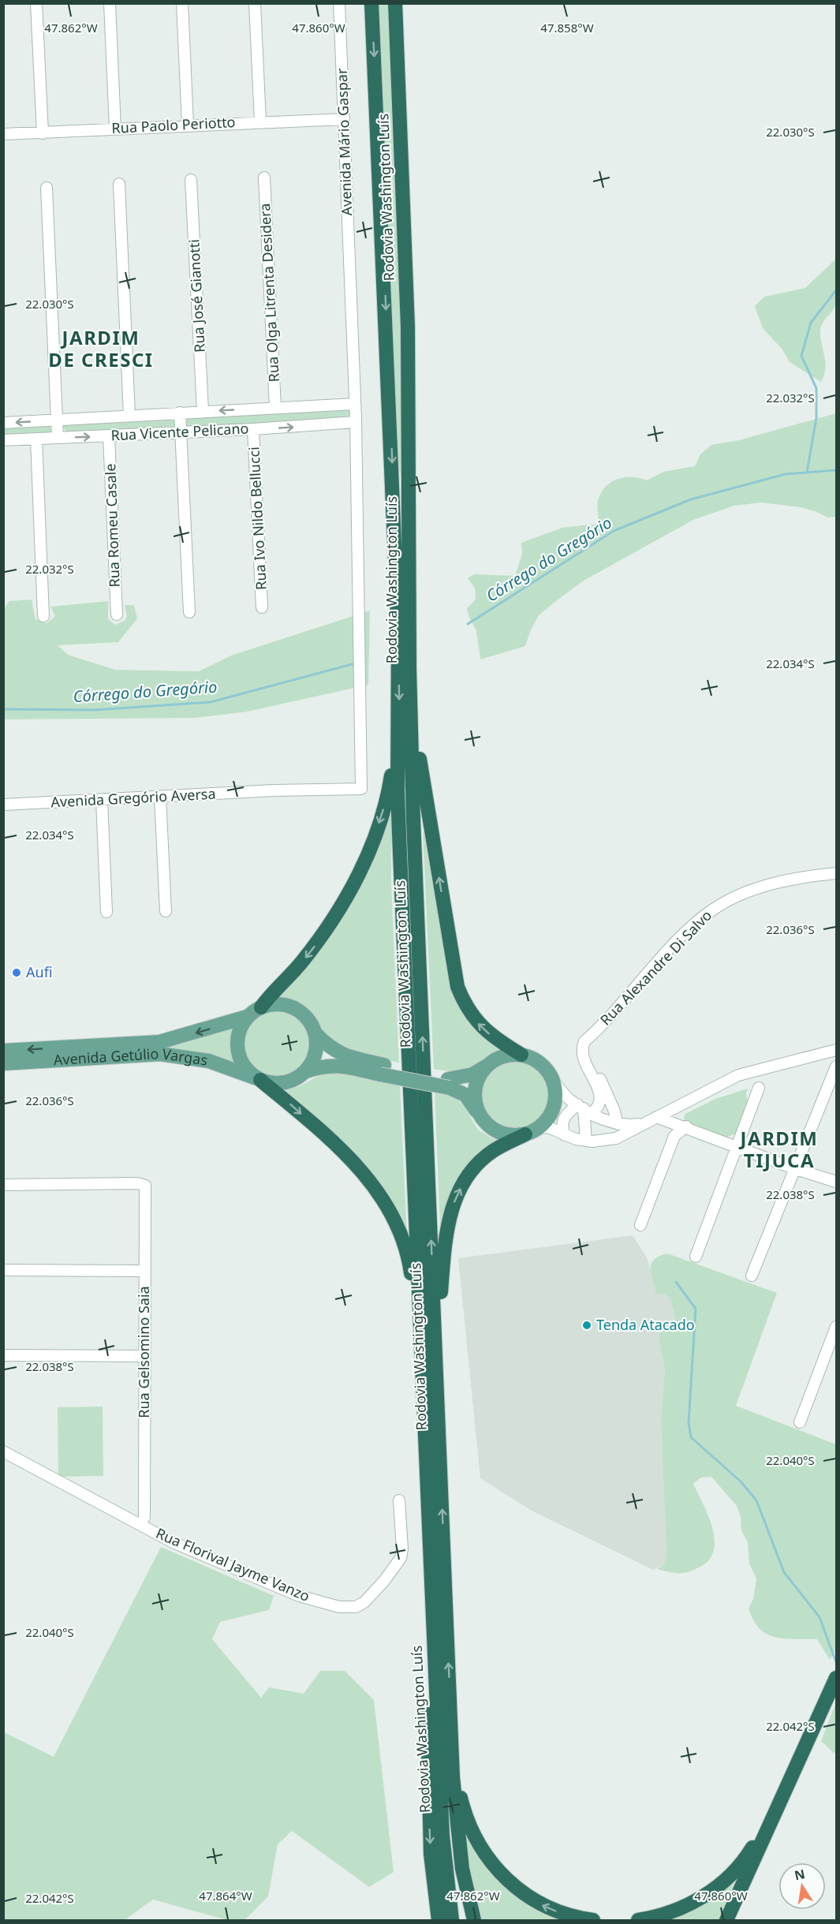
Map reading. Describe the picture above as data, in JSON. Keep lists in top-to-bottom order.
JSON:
{
  "streets": {
    "highway": ["Rodovia Washington Luís"],
    "main road": ["Avenida Getúlio Vargas"],
    "street": [
      "Rua Paolo Periotto",
      "Avenida Mário Gaspar",
      "Rua Olga Litrenta Desidera",
      "Rua José Gianotti",
      "Rua Vicente Pelicano",
      "Rua Ivo Nildo Bellucci",
      "Rua Romeu Casale",
      "Avenida Gregório Aversa",
      "Rua Alexandre Di Salvo",
      "Rua Gelsomino Saia",
      "Rua Florival Jayme Vanzo"
    ]
  },
  "crossings": [
    ["Rua Paolo Periotto", "Avenida Mário Gaspar"],
    ["Avenida Mário Gaspar", "Rua Vicente Pelicano"],
    ["Avenida Mário Gaspar", "Avenida Gregório Aversa"],
    ["Rua Olga Litrenta Desidera", "Rua Vicente Pelicano"],
    ["Rua José Gianotti", "Rua Vicente Pelicano"],
    ["Rua Vicente Pelicano", "Rua Ivo Nildo Bellucci"],
    ["Rua Vicente Pelicano", "Rua Romeu Casale"],
    ["Rua Vicente Pelicano", "Avenida Gregório Aversa"]
  ],
  "districts": ["JARDIM DE CRESCI", "JARDIM TIJUCA"],
  "water": ["Córrego do Gregório"],
  "places": ["Aufi", "Tenda Atacado"],
  "north": "top",
  "coordinates": [
    "47.862°W",
    "47.860°W",
    "47.858°W",
    "22.030°S",
    "22.032°S",
    "22.034°S",
    "22.036°S",
    "22.038°S",
    "22.040°S",
    "22.042°S",
    "47.864°W"
  ]
}
